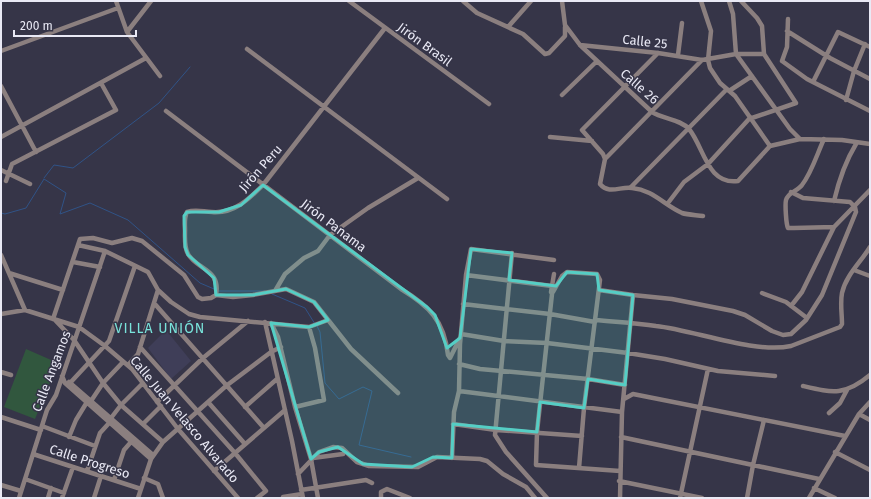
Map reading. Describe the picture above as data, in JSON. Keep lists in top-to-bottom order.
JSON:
{
  "streets": {
    "street": [
      "Calle 25",
      "Jirón Brasil",
      "Calle 26",
      "Jirón Peru",
      "Jirón Panama",
      "Calle Angamos",
      "Calle Juan Velasco Alvarado",
      "Calle Progreso"
    ]
  },
  "crossings": [
    ["Calle 25", "Calle 26"],
    ["Jirón Brasil", "Jirón Peru"],
    ["Jirón Peru", "Jirón Panama"],
    ["Calle Angamos", "Calle Juan Velasco Alvarado"],
    ["Calle Angamos", "Calle Progreso"]
  ],
  "districts": ["VILLA UNIÓN"],
  "scale_bar": "200 m"
}
